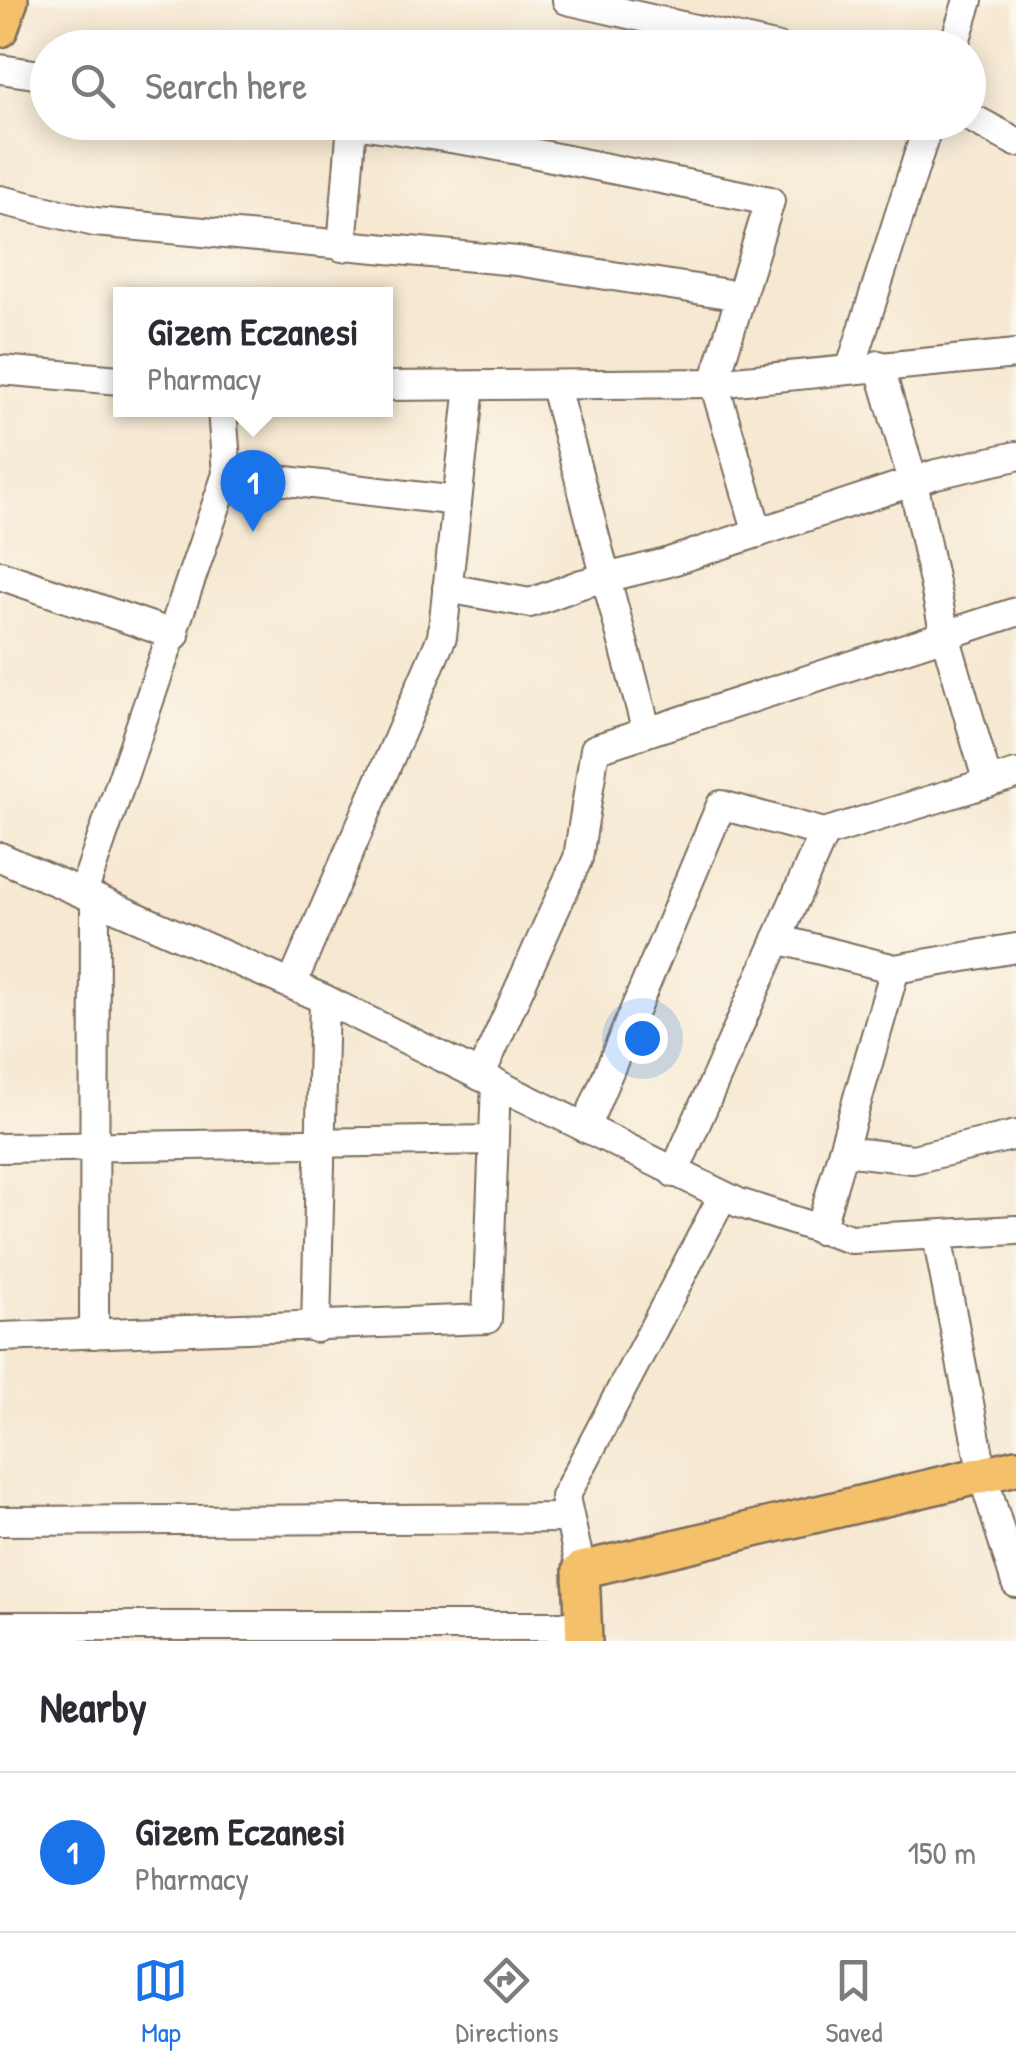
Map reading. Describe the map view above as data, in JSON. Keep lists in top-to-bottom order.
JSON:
{
  "page": {
    "search": "Search here",
    "popup": ["Gizem Eczanesi", "Pharmacy"],
    "pins": "1",
    "heading": "Nearby",
    "list": [
      {
        "mark": "1",
        "name": "Gizem Eczanesi",
        "note": "Pharmacy",
        "value": "150 m"
      }
    ],
    "nav": ["Map", "Directions", "Saved"]
  }
}
